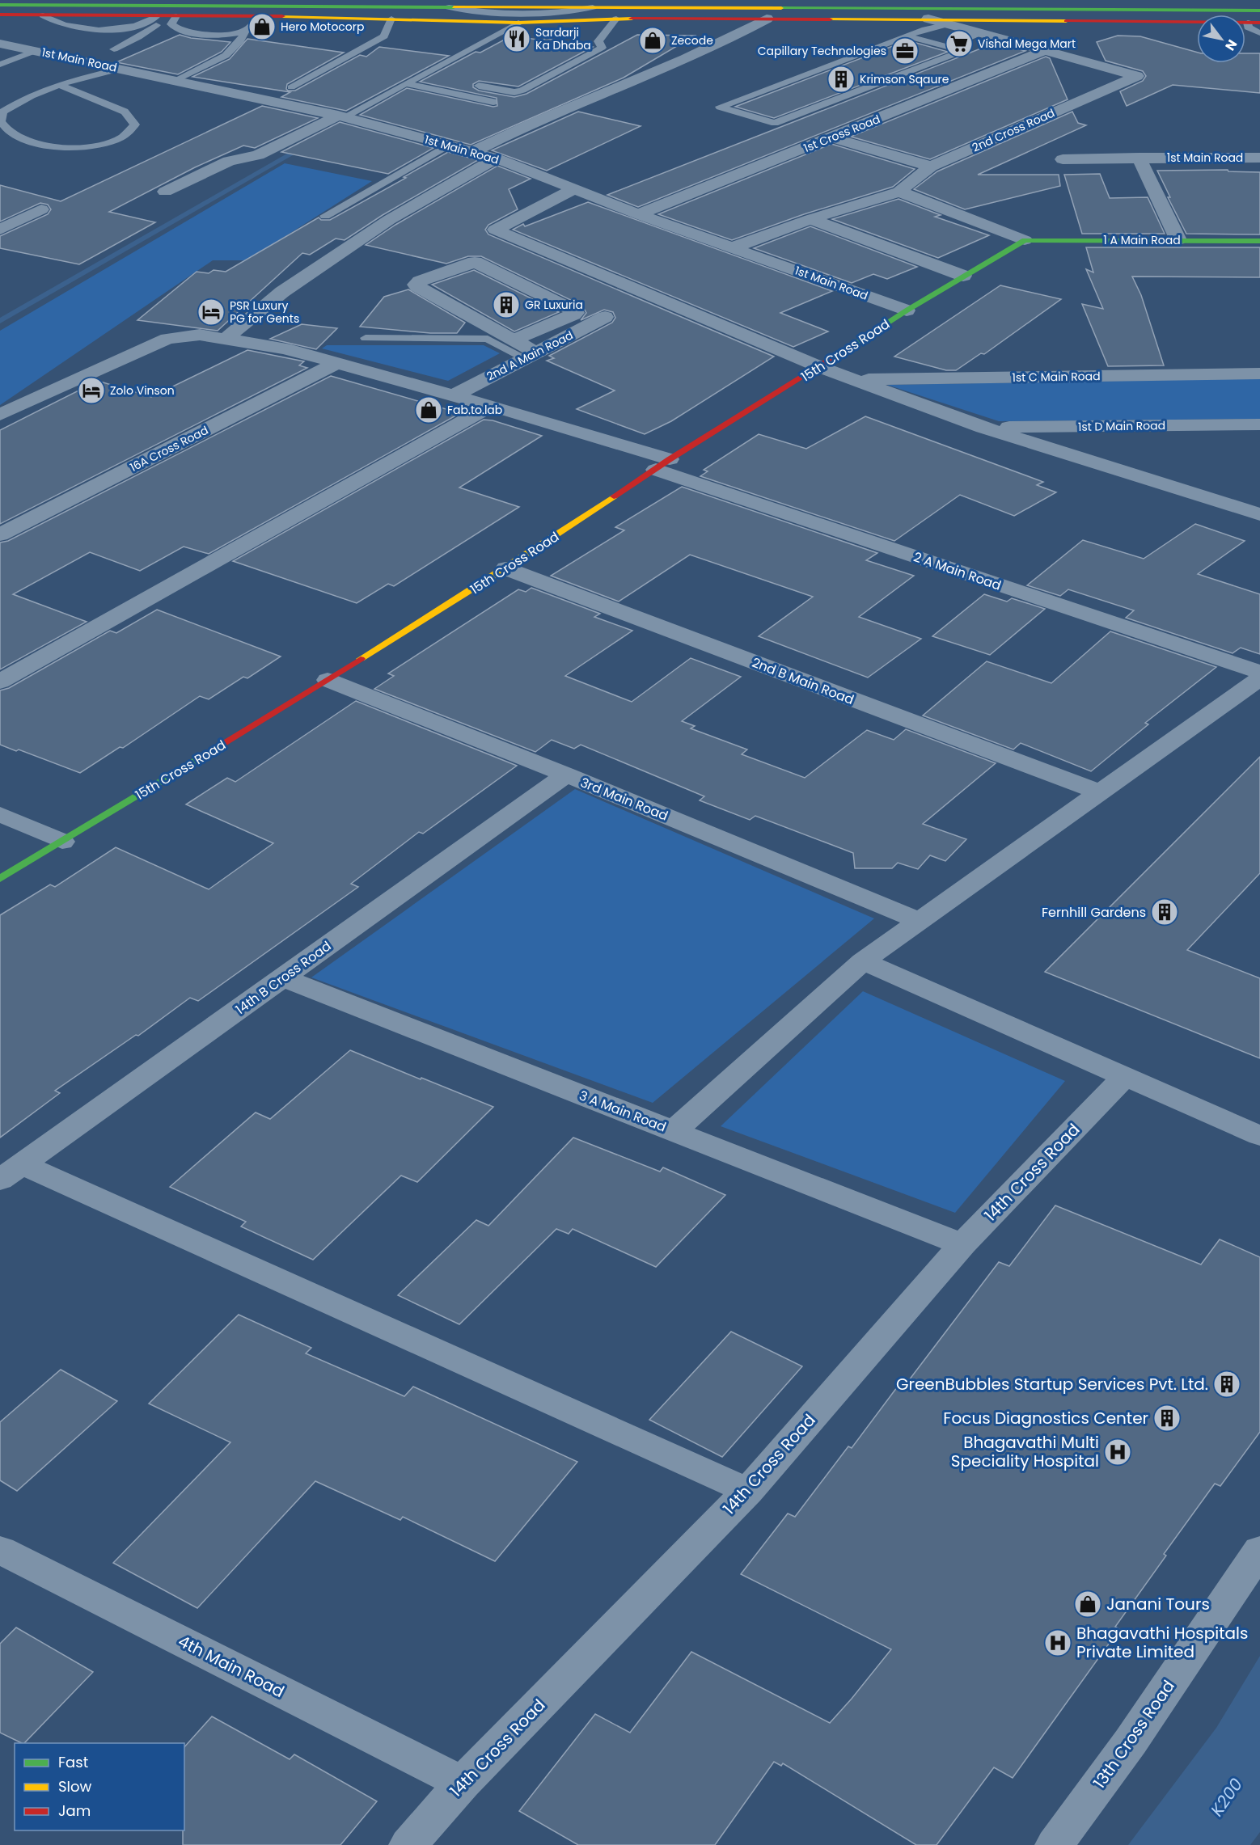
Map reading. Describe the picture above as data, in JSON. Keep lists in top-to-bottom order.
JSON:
{
  "streets": {
    "main road": ["1 A Main Road", "15th Cross Road"],
    "street": [
      "1st Main Road",
      "2nd Cross Road",
      "1st Cross Road",
      "2nd A Main Road",
      "1st C Main Road",
      "1st D Main Road",
      "16A Cross Road",
      "2 A Main Road",
      "2nd B Main Road",
      "3rd Main Road",
      "14th B Cross Road",
      "3 A Main Road",
      "14th Cross Road",
      "4th Main Road",
      "13th Cross Road"
    ]
  },
  "crossings": [
    ["1st Main Road", "2nd Cross Road"],
    ["1st Main Road", "1st Cross Road"],
    ["1st Main Road", "15th Cross Road"],
    ["2nd Cross Road", "1st Cross Road"],
    ["1 A Main Road", "15th Cross Road"],
    ["15th Cross Road", "2 A Main Road"],
    ["15th Cross Road", "2nd B Main Road"],
    ["15th Cross Road", "3rd Main Road"],
    ["2nd A Main Road", "2 A Main Road"],
    ["16A Cross Road", "2 A Main Road"],
    ["3rd Main Road", "14th B Cross Road"],
    ["14th B Cross Road", "3 A Main Road"],
    ["3 A Main Road", "14th Cross Road"],
    ["14th Cross Road", "4th Main Road"]
  ],
  "water": ["K200"],
  "places": {
    "shop": [
      "Hero Motocorp",
      "Zecode",
      "Fab.to.lab",
      "Janani Tours"
    ],
    "restaurant": ["Sardarji Ka Dhaba"],
    "supermarket": ["Vishal Mega Mart"],
    "office": ["Capillary Technologies"],
    "building": [
      "Krimson Sqaure",
      "GR Luxuria",
      "Fernhill Gardens",
      "GreenBubbles Startup Services Pvt. Ltd.",
      "Focus Diagnostics Center"
    ],
    "hotel": ["PSR Luxury PG for Gents", "Zolo Vinson"],
    "hospital": ["Bhagavathi Multi Speciality Hospital", "Bhagavathi Hospitals Private Limited"]
  },
  "legend": ["Fast", "Slow", "Jam"],
  "north": "bottom right"
}
